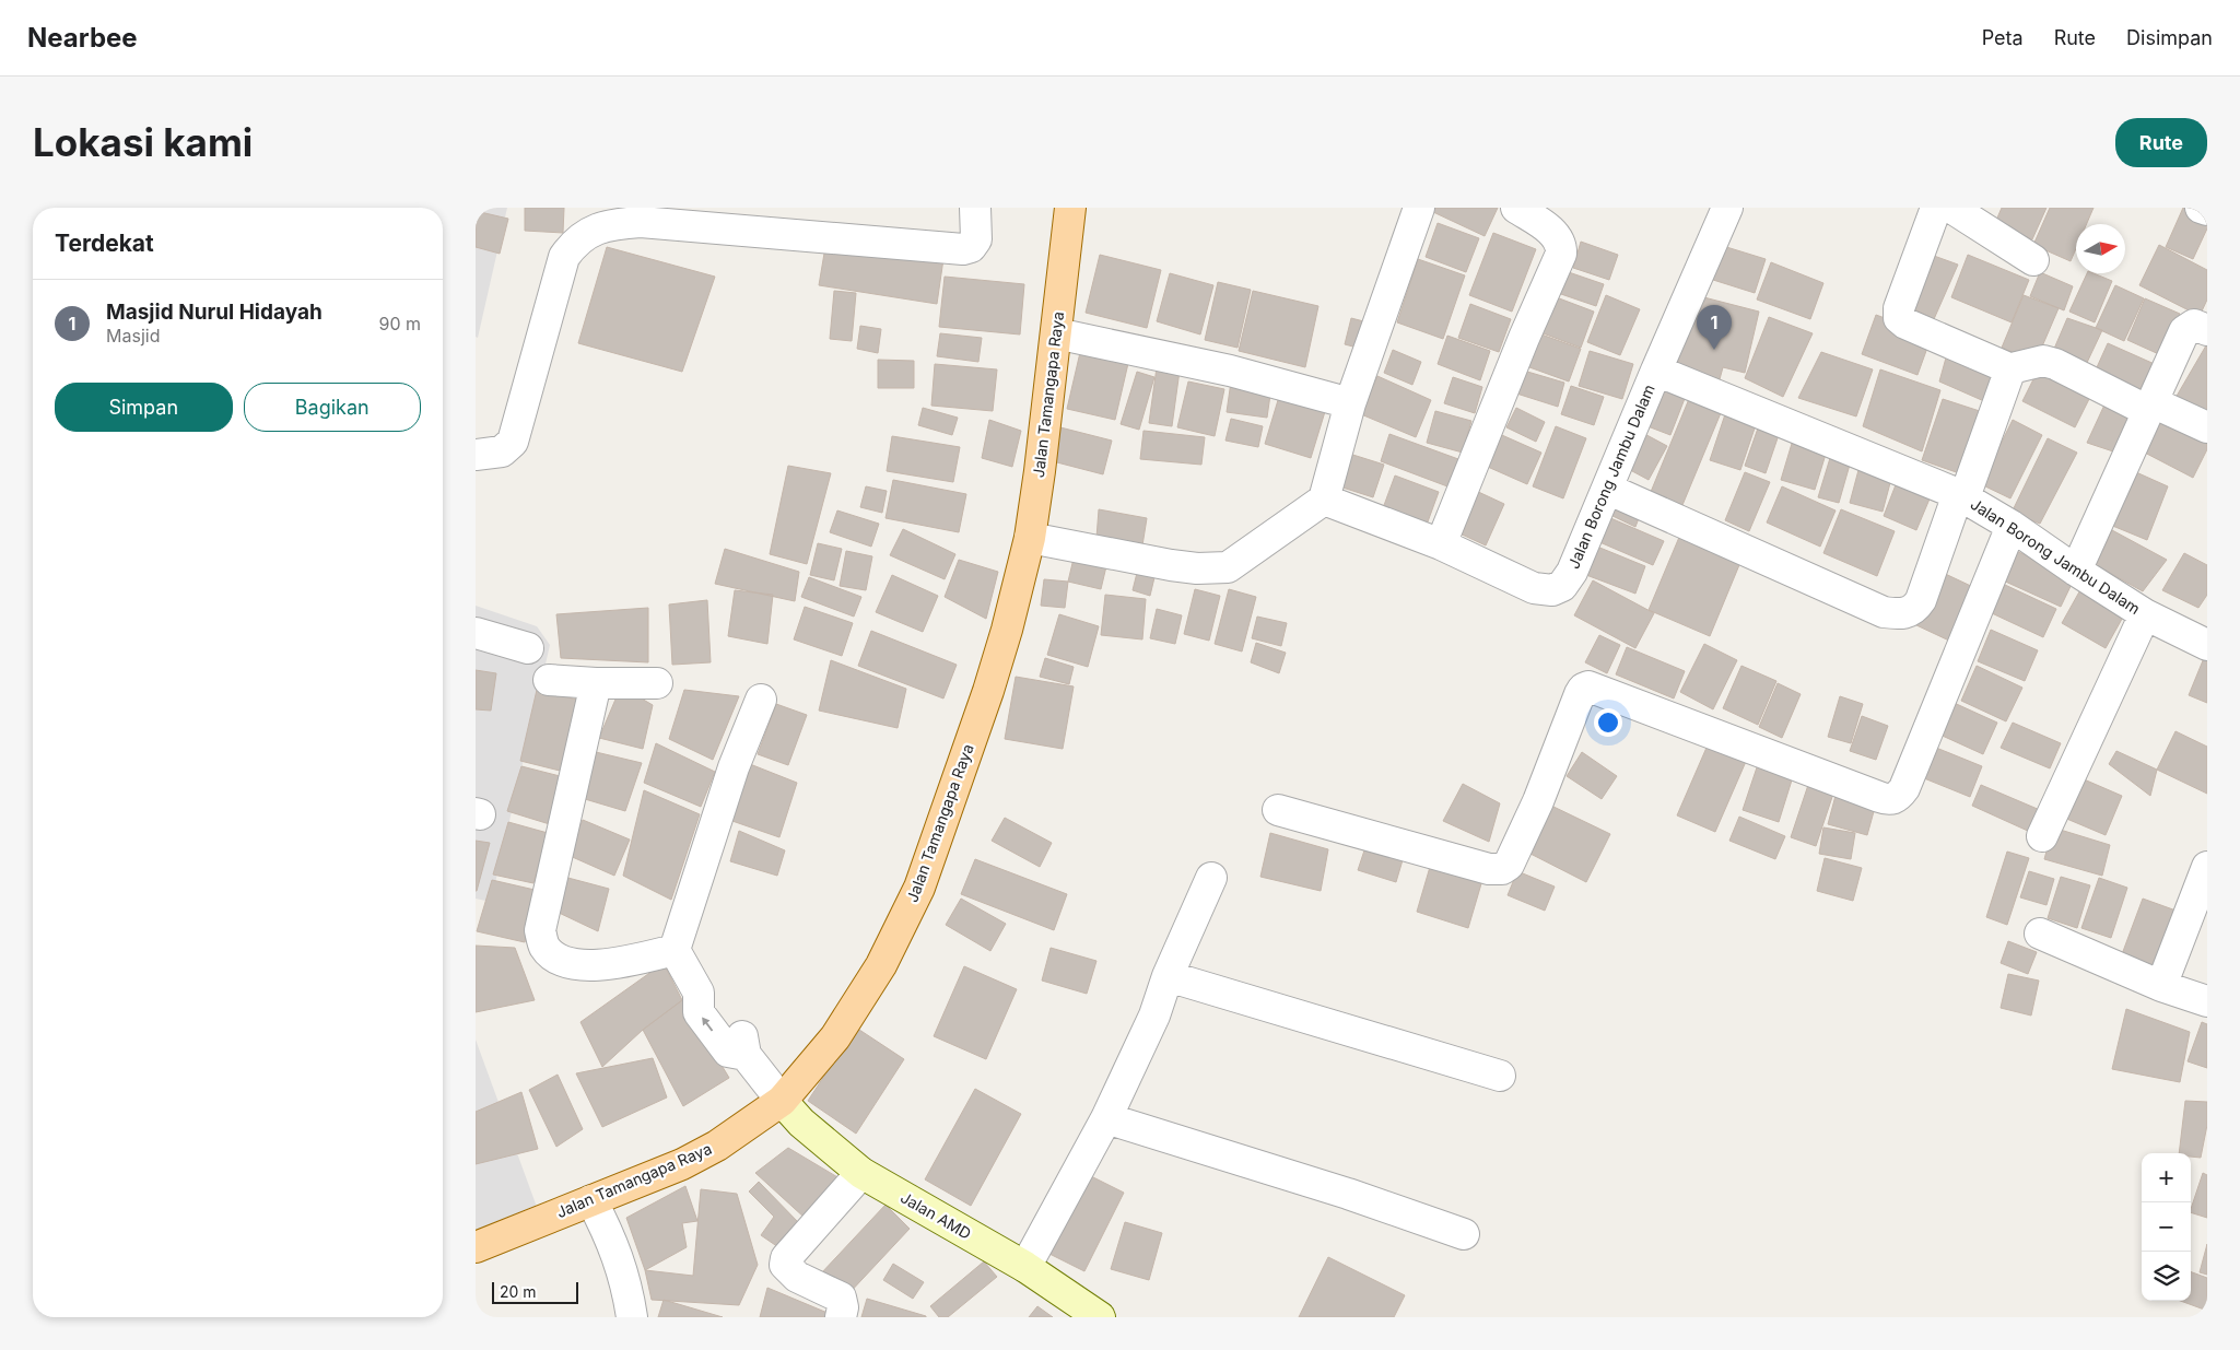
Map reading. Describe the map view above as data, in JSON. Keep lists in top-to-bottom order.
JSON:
{
  "streets": {
    "main road": ["Jalan Tamangapa Raya"],
    "street": ["Jalan Borong Jambu Dalam", "Jalan AMD"]
  },
  "crossings": [
    ["Jalan Tamangapa Raya", "Jalan AMD"]
  ],
  "scale_bar": "20 m",
  "north": "right",
  "page": {
    "header": "Nearbee",
    "nav": ["Peta", "Rute", "Disimpan"],
    "buttons": [
      "Rute",
      ["Simpan", "Bagikan"]
    ],
    "title": "Lokasi kami",
    "heading": "Terdekat",
    "list": [
      {
        "mark": "1",
        "name": "Masjid Nurul Hidayah",
        "note": "Masjid",
        "value": "90 m"
      }
    ],
    "pins": "1",
    "map_buttons": ["+", "−"],
    "scale": "20 m"
  }
}
